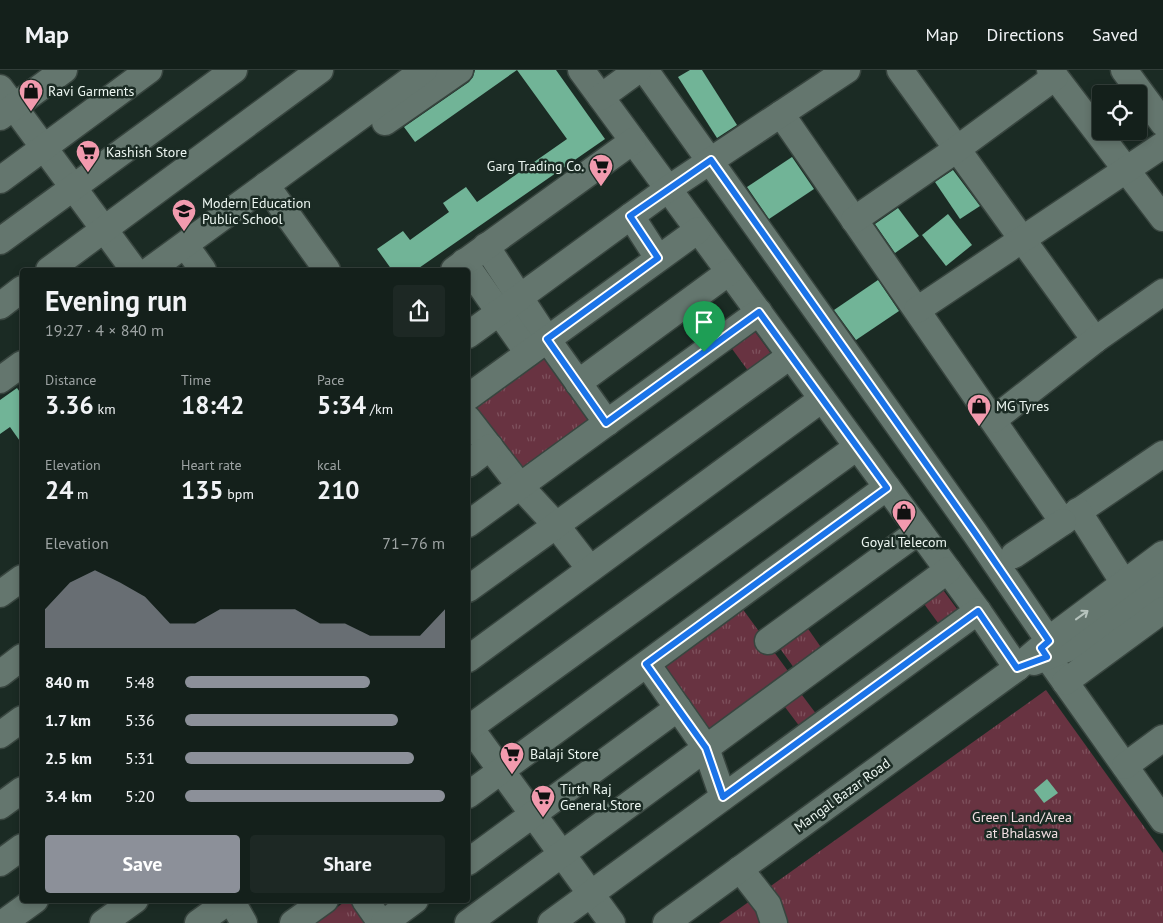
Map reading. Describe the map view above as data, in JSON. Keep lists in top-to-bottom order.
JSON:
{
  "streets": {
    "street": ["Mangal Bazar Road"]
  },
  "parks": ["Green Land/Area at Bhalaswa"],
  "places": {
    "shop": ["Ravi Garments", "MG Tyres", "Goyal Telecom"],
    "supermarket": [
      "Kashish Store",
      "Garg Trading Co.",
      "Balaji Store",
      "Tirth Raj General Store"
    ],
    "school or university": ["Modern Education Public School"]
  },
  "page": {
    "header": "Map",
    "nav": ["Map", "Directions", "Saved"],
    "heading": ["Evening run", "19:27 · 4 × 840 m"],
    "stats": [
      ["Distance", "3.36 km"],
      ["Time", "18:42"],
      ["Pace", "5:34 /km"],
      ["Elevation", "24 m"],
      ["Heart rate", "135 bpm"],
      ["kcal", "210"]
    ],
    "chart": ["Elevation", "71–76 m"],
    "list": [
      {
        "name": "840 m",
        "note": "5:48"
      },
      {
        "name": "1.7 km",
        "note": "5:36"
      },
      {
        "name": "2.5 km",
        "note": "5:31"
      },
      {
        "name": "3.4 km",
        "note": "5:20"
      }
    ],
    "buttons": ["Save", "Share"]
  }
}
